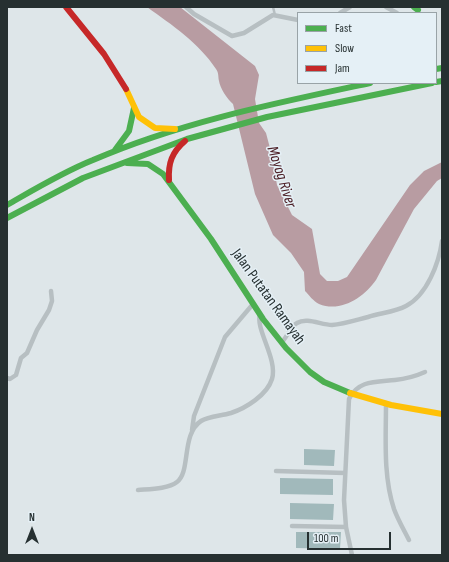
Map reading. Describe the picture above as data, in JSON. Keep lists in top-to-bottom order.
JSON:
{
  "streets": {
    "main road": ["Jalan Putatan Ramayah"]
  },
  "water": ["Moyog River"],
  "legend": ["Fast", "Slow", "Jam"],
  "scale_bar": "100 m",
  "north": "top"
}
